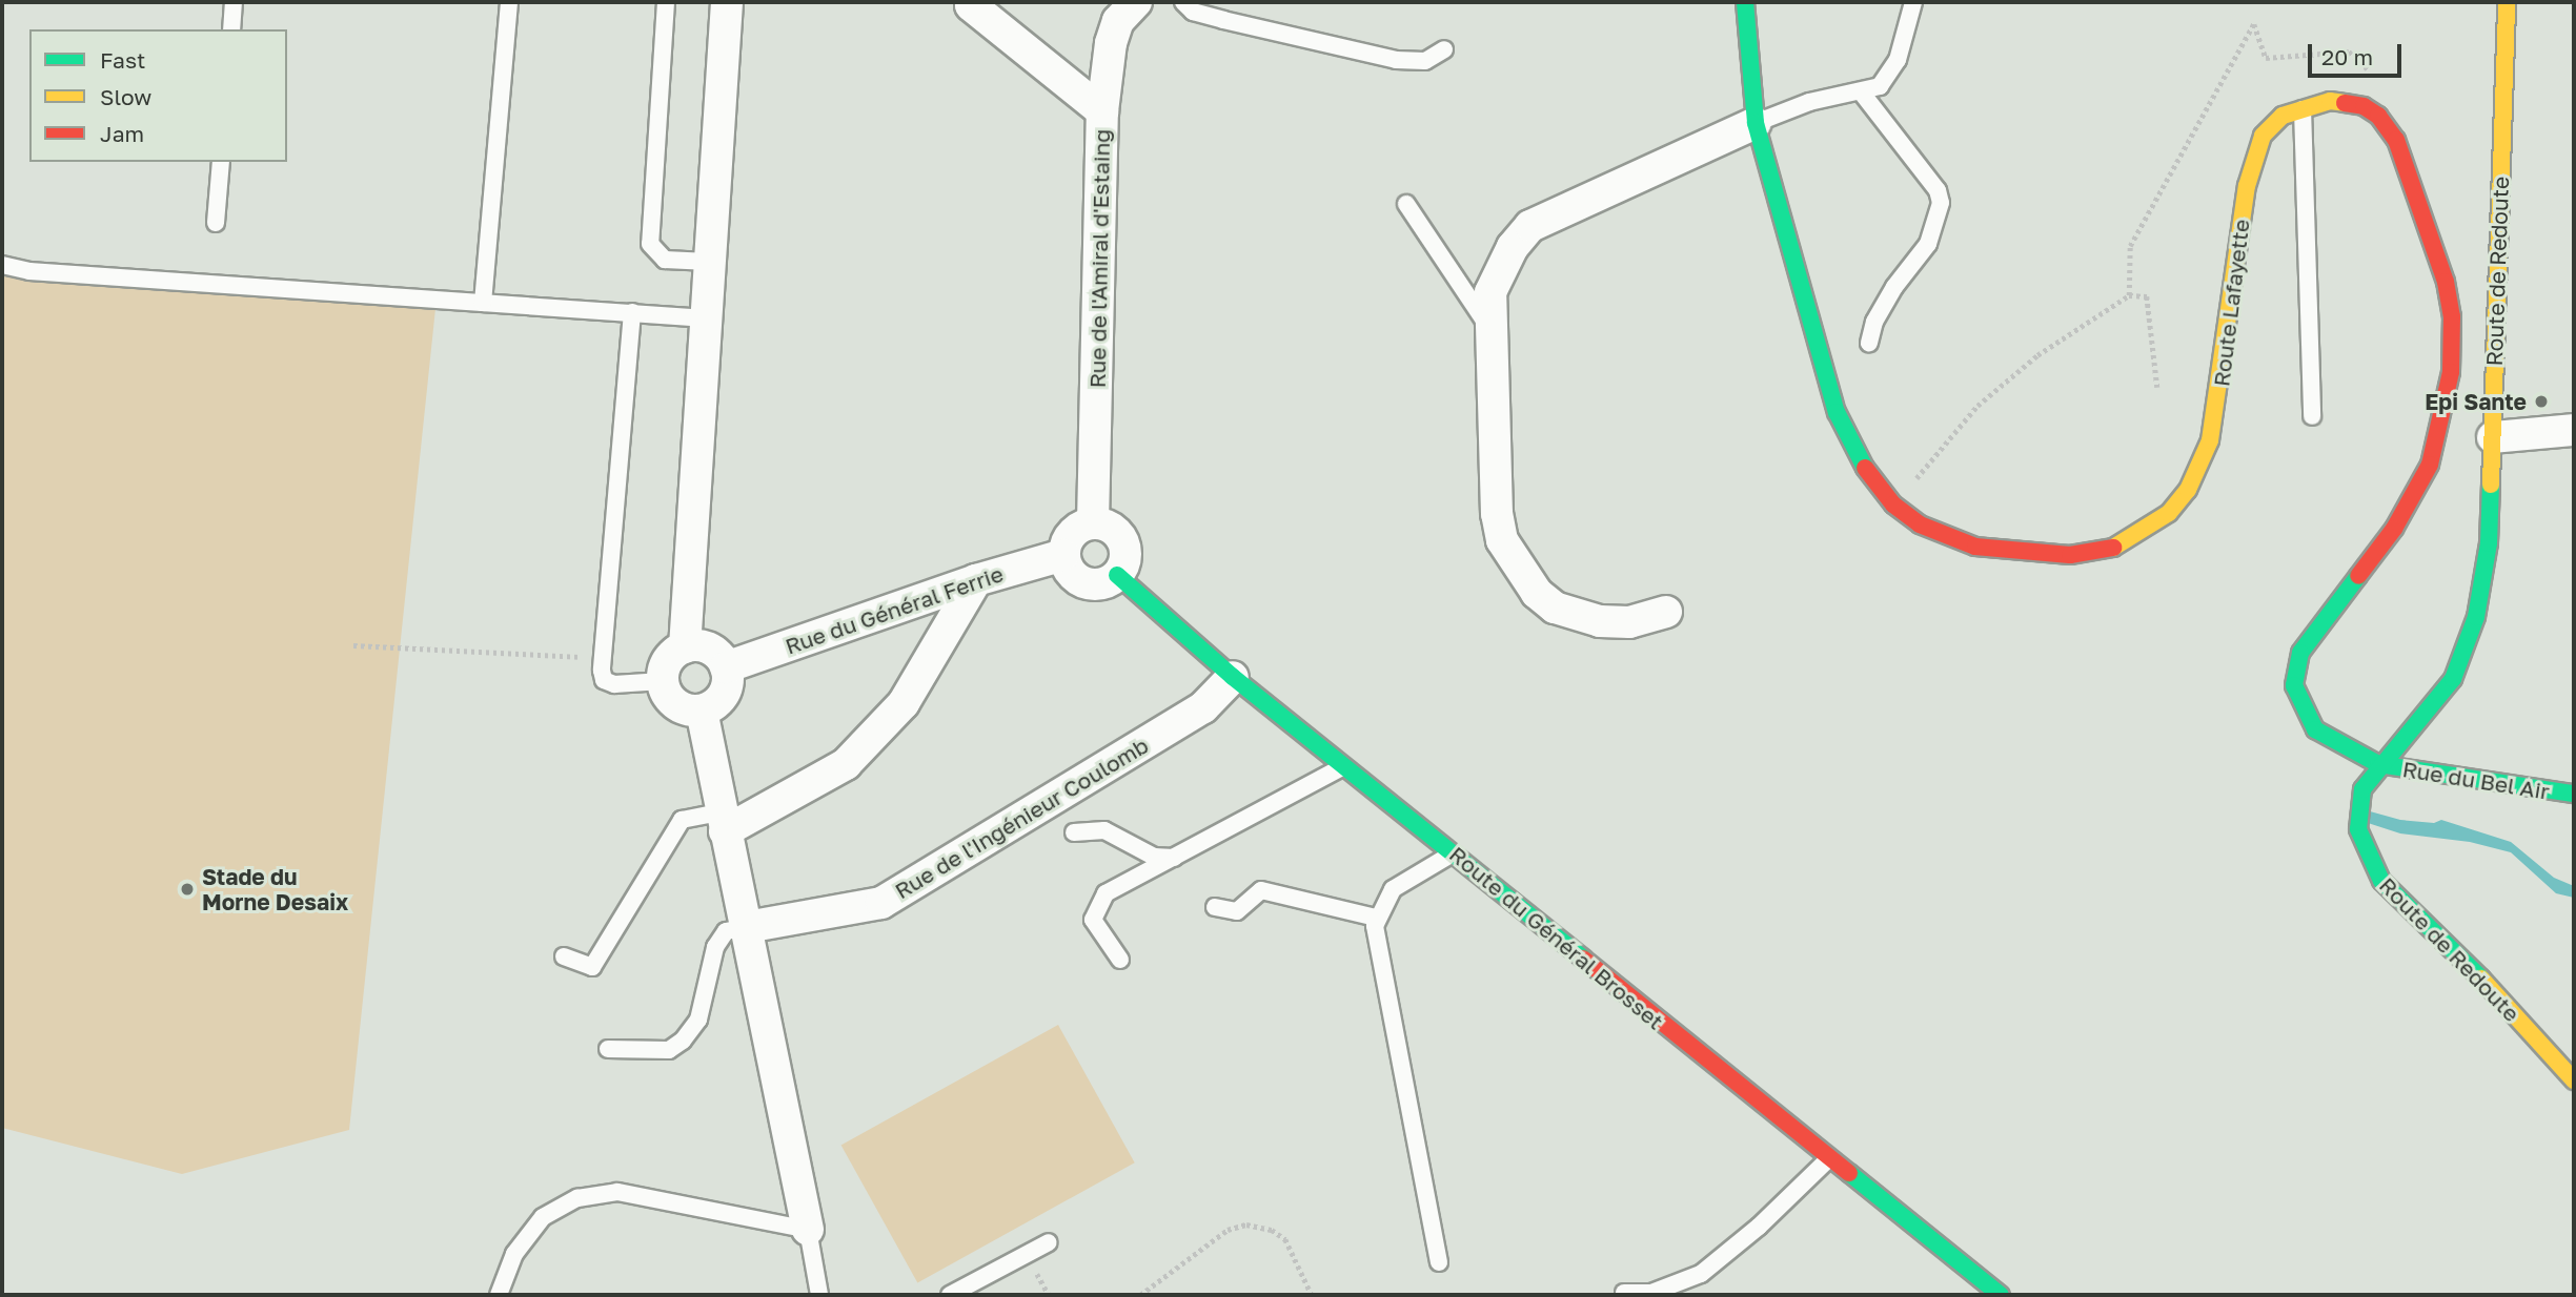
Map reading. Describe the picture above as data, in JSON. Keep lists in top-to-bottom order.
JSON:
{
  "streets": {
    "street": [
      "Rue de l'Amiral d'Estaing",
      "Route de Redoute",
      "Route Lafayette",
      "Rue du Général Ferrie",
      "Rue du Bel Air",
      "Rue de l'Ingénieur Coulomb",
      "Route du Général Brosset"
    ]
  },
  "crossings": [
    ["Rue de l'Amiral d'Estaing", "Rue du Général Ferrie"],
    ["Rue de l'Amiral d'Estaing", "Route du Général Brosset"],
    ["Route de Redoute", "Route Lafayette"],
    ["Route de Redoute", "Rue du Bel Air"],
    ["Route Lafayette", "Rue du Bel Air"],
    ["Rue du Général Ferrie", "Route du Général Brosset"],
    ["Rue de l'Ingénieur Coulomb", "Route du Général Brosset"]
  ],
  "places": ["Epi Sante", "Stade du Morne Desaix"],
  "legend": ["Fast", "Slow", "Jam"],
  "scale_bar": "20 m"
}
